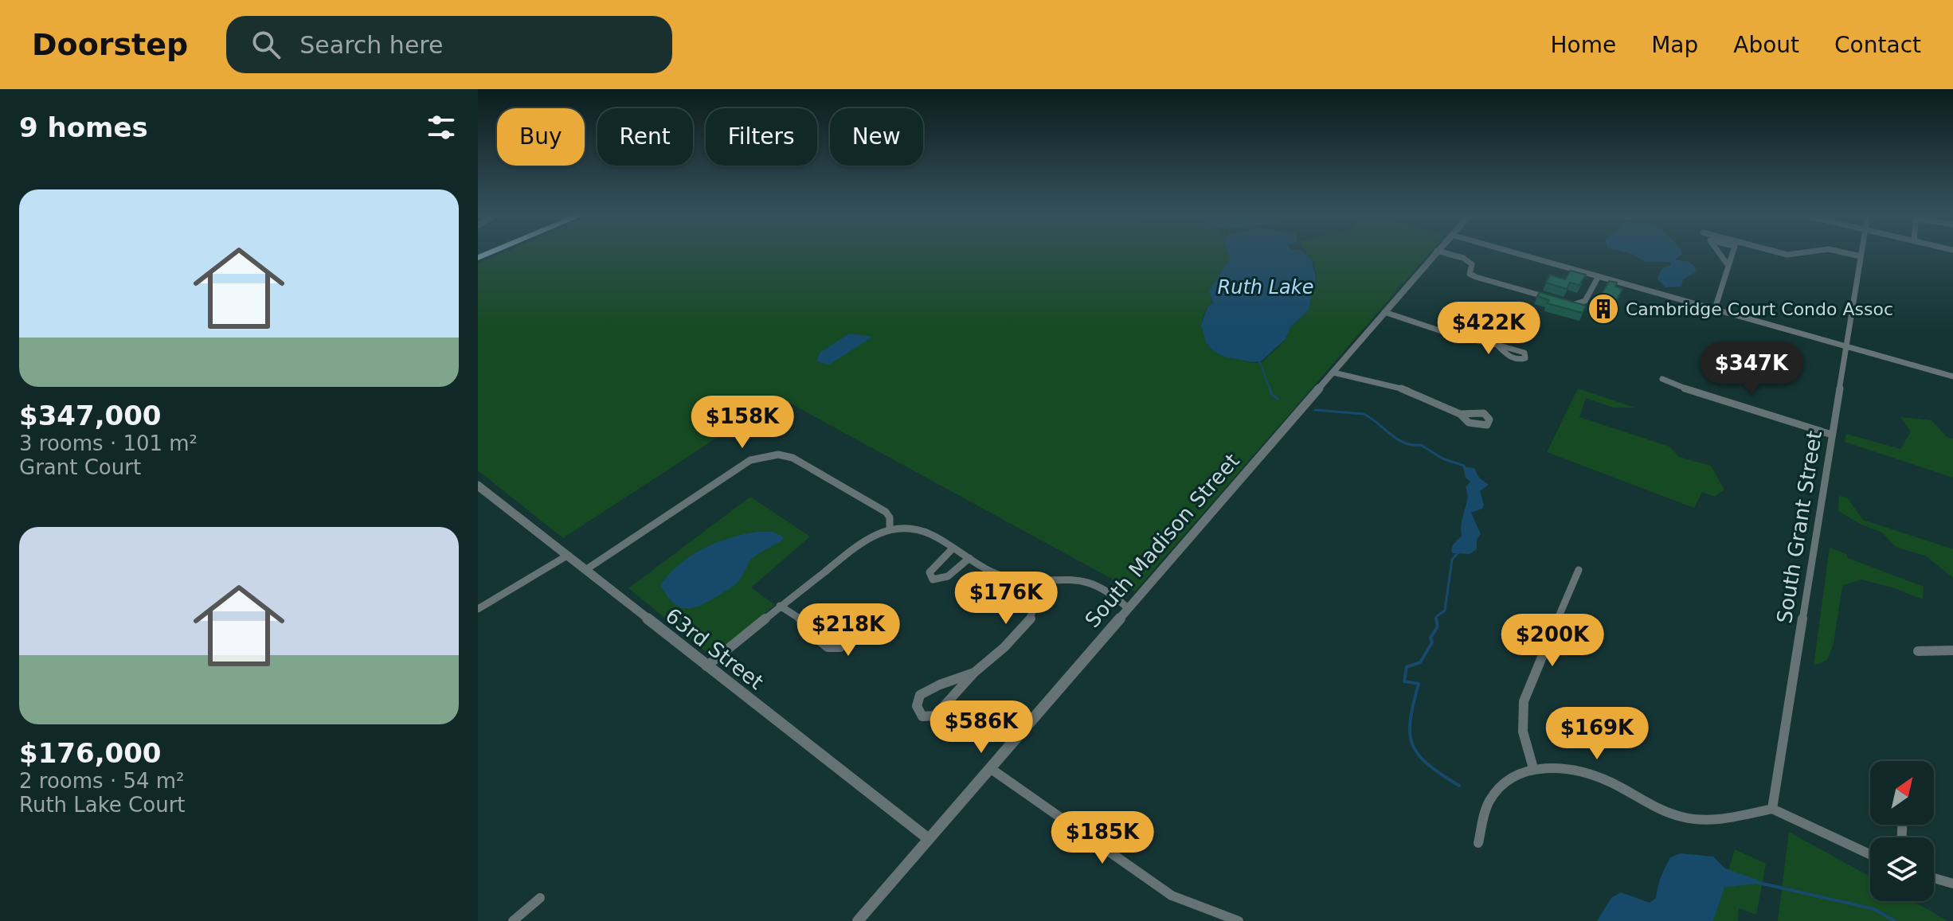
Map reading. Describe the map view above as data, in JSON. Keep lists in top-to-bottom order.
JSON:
{
  "streets": {
    "street": ["South Grant Street", "South Madison Street", "63rd Street"]
  },
  "crossings": [
    ["South Madison Street", "63rd Street"]
  ],
  "water": ["Ruth Lake"],
  "places": {
    "building": ["Cambridge Court Condo Assoc"]
  },
  "north": "top right",
  "page": {
    "header": "Doorstep",
    "search": "Search here",
    "nav": [
      "Home",
      "Map",
      "About",
      "Contact"
    ],
    "heading": "9 homes",
    "chip": [
      "Buy",
      "Rent",
      "Filters",
      "New"
    ],
    "list": [
      {
        "name": "$347,000",
        "note": "3 rooms · 101 m² · Grant Court"
      },
      {
        "name": "$176,000",
        "note": "2 rooms · 54 m² · Ruth Lake Court"
      }
    ],
    "price": [
      "$422K",
      "$347K",
      "$158K",
      "$176K",
      "$218K",
      "$200K",
      "$586K",
      "$169K",
      "$185K"
    ]
  }
}
